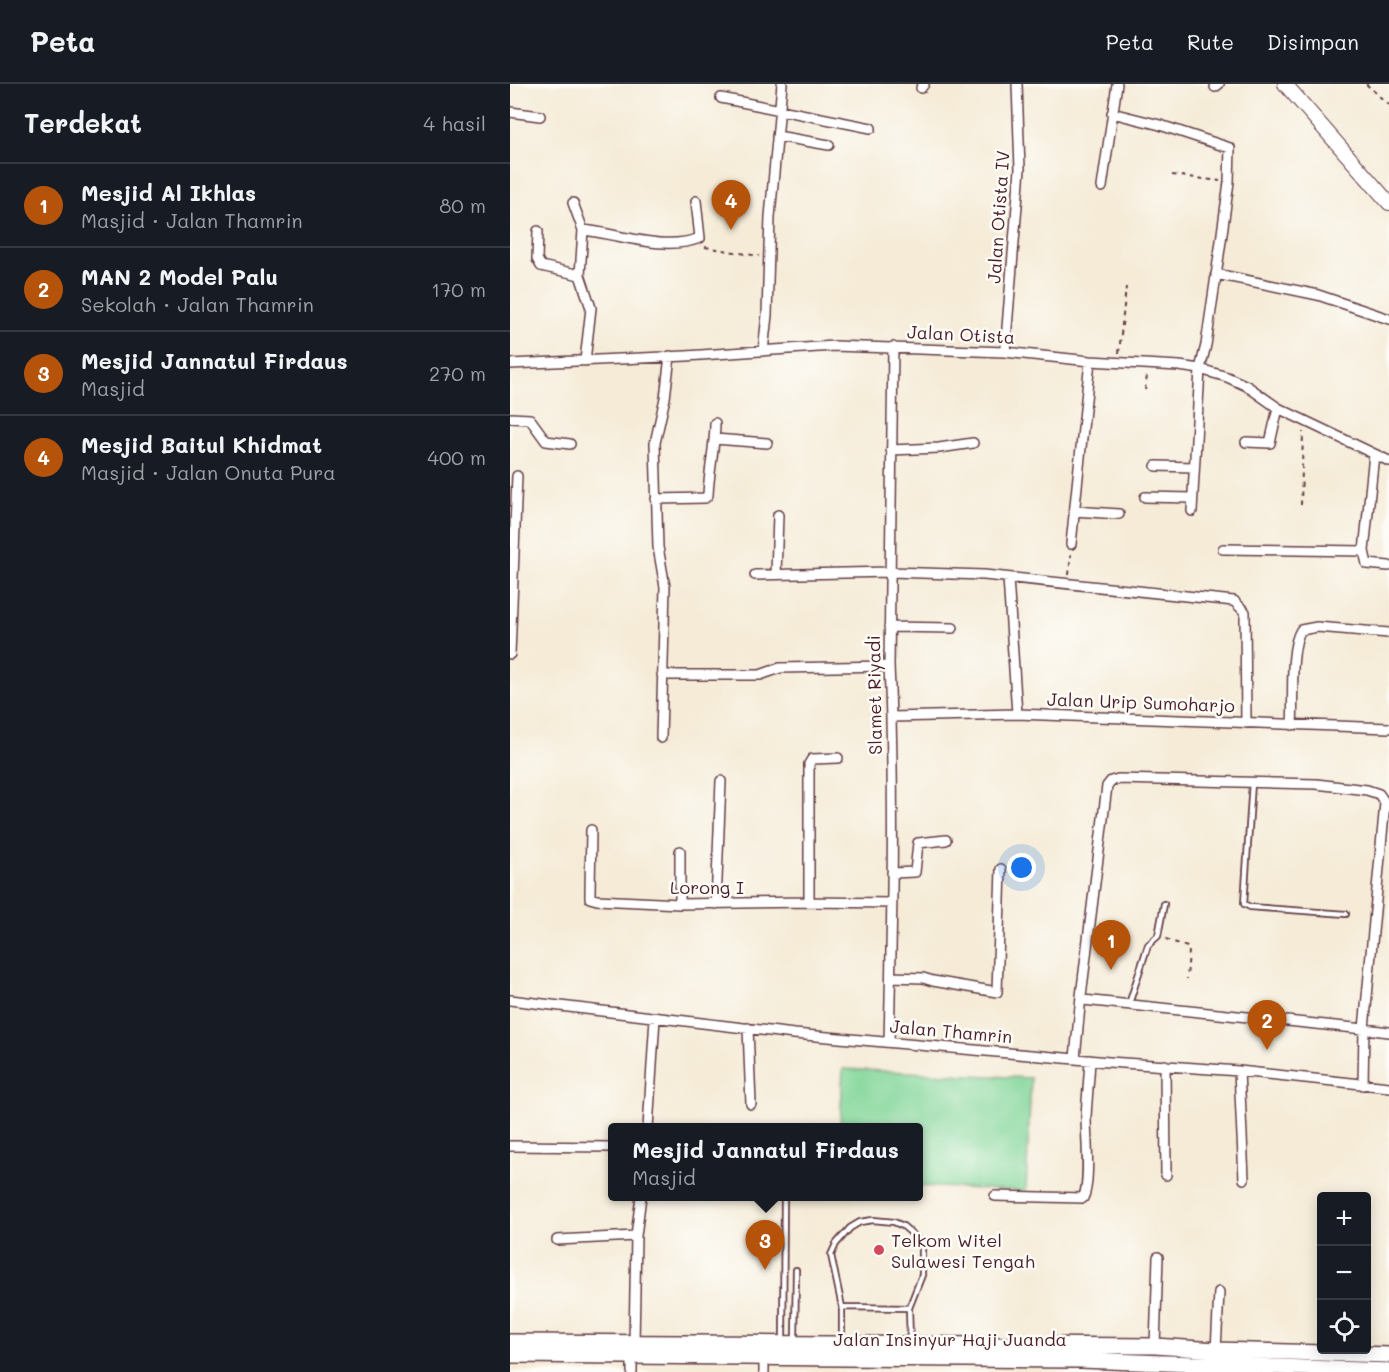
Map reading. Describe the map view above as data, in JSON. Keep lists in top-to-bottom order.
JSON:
{
  "streets": {
    "main road": ["Jalan Insinyur Haji Juanda"],
    "street": [
      "Jalan Otista IV",
      "Jalan Otista",
      "Slamet Riyadi",
      "Jalan Urip Sumoharjo",
      "Lorong I",
      "Jalan Thamrin"
    ]
  },
  "crossings": [
    ["Jalan Otista IV", "Jalan Otista"],
    ["Jalan Otista", "Slamet Riyadi"],
    ["Slamet Riyadi", "Jalan Urip Sumoharjo"],
    ["Slamet Riyadi", "Lorong I"],
    ["Slamet Riyadi", "Jalan Thamrin"]
  ],
  "places": ["Telkom Witel Sulawesi Tengah"],
  "page": {
    "header": "Peta",
    "nav": ["Peta", "Rute", "Disimpan"],
    "heading": ["Terdekat", "4 hasil"],
    "list": [
      {
        "mark": "1",
        "name": "Mesjid Al Ikhlas",
        "note": "Masjid · Jalan Thamrin",
        "value": "80 m"
      },
      {
        "mark": "2",
        "name": "MAN 2 Model Palu",
        "note": "Sekolah · Jalan Thamrin",
        "value": "170 m"
      },
      {
        "mark": "3",
        "name": "Mesjid Jannatul Firdaus",
        "note": "Masjid",
        "value": "270 m"
      },
      {
        "mark": "4",
        "name": "Mesjid Baitul Khidmat",
        "note": "Masjid · Jalan Onuta Pura",
        "value": "400 m"
      }
    ],
    "pins": [
      "4",
      "1",
      "2",
      "3"
    ],
    "popup": ["Mesjid Jannatul Firdaus", "Masjid"],
    "map_buttons": ["+", "−"]
  }
}
